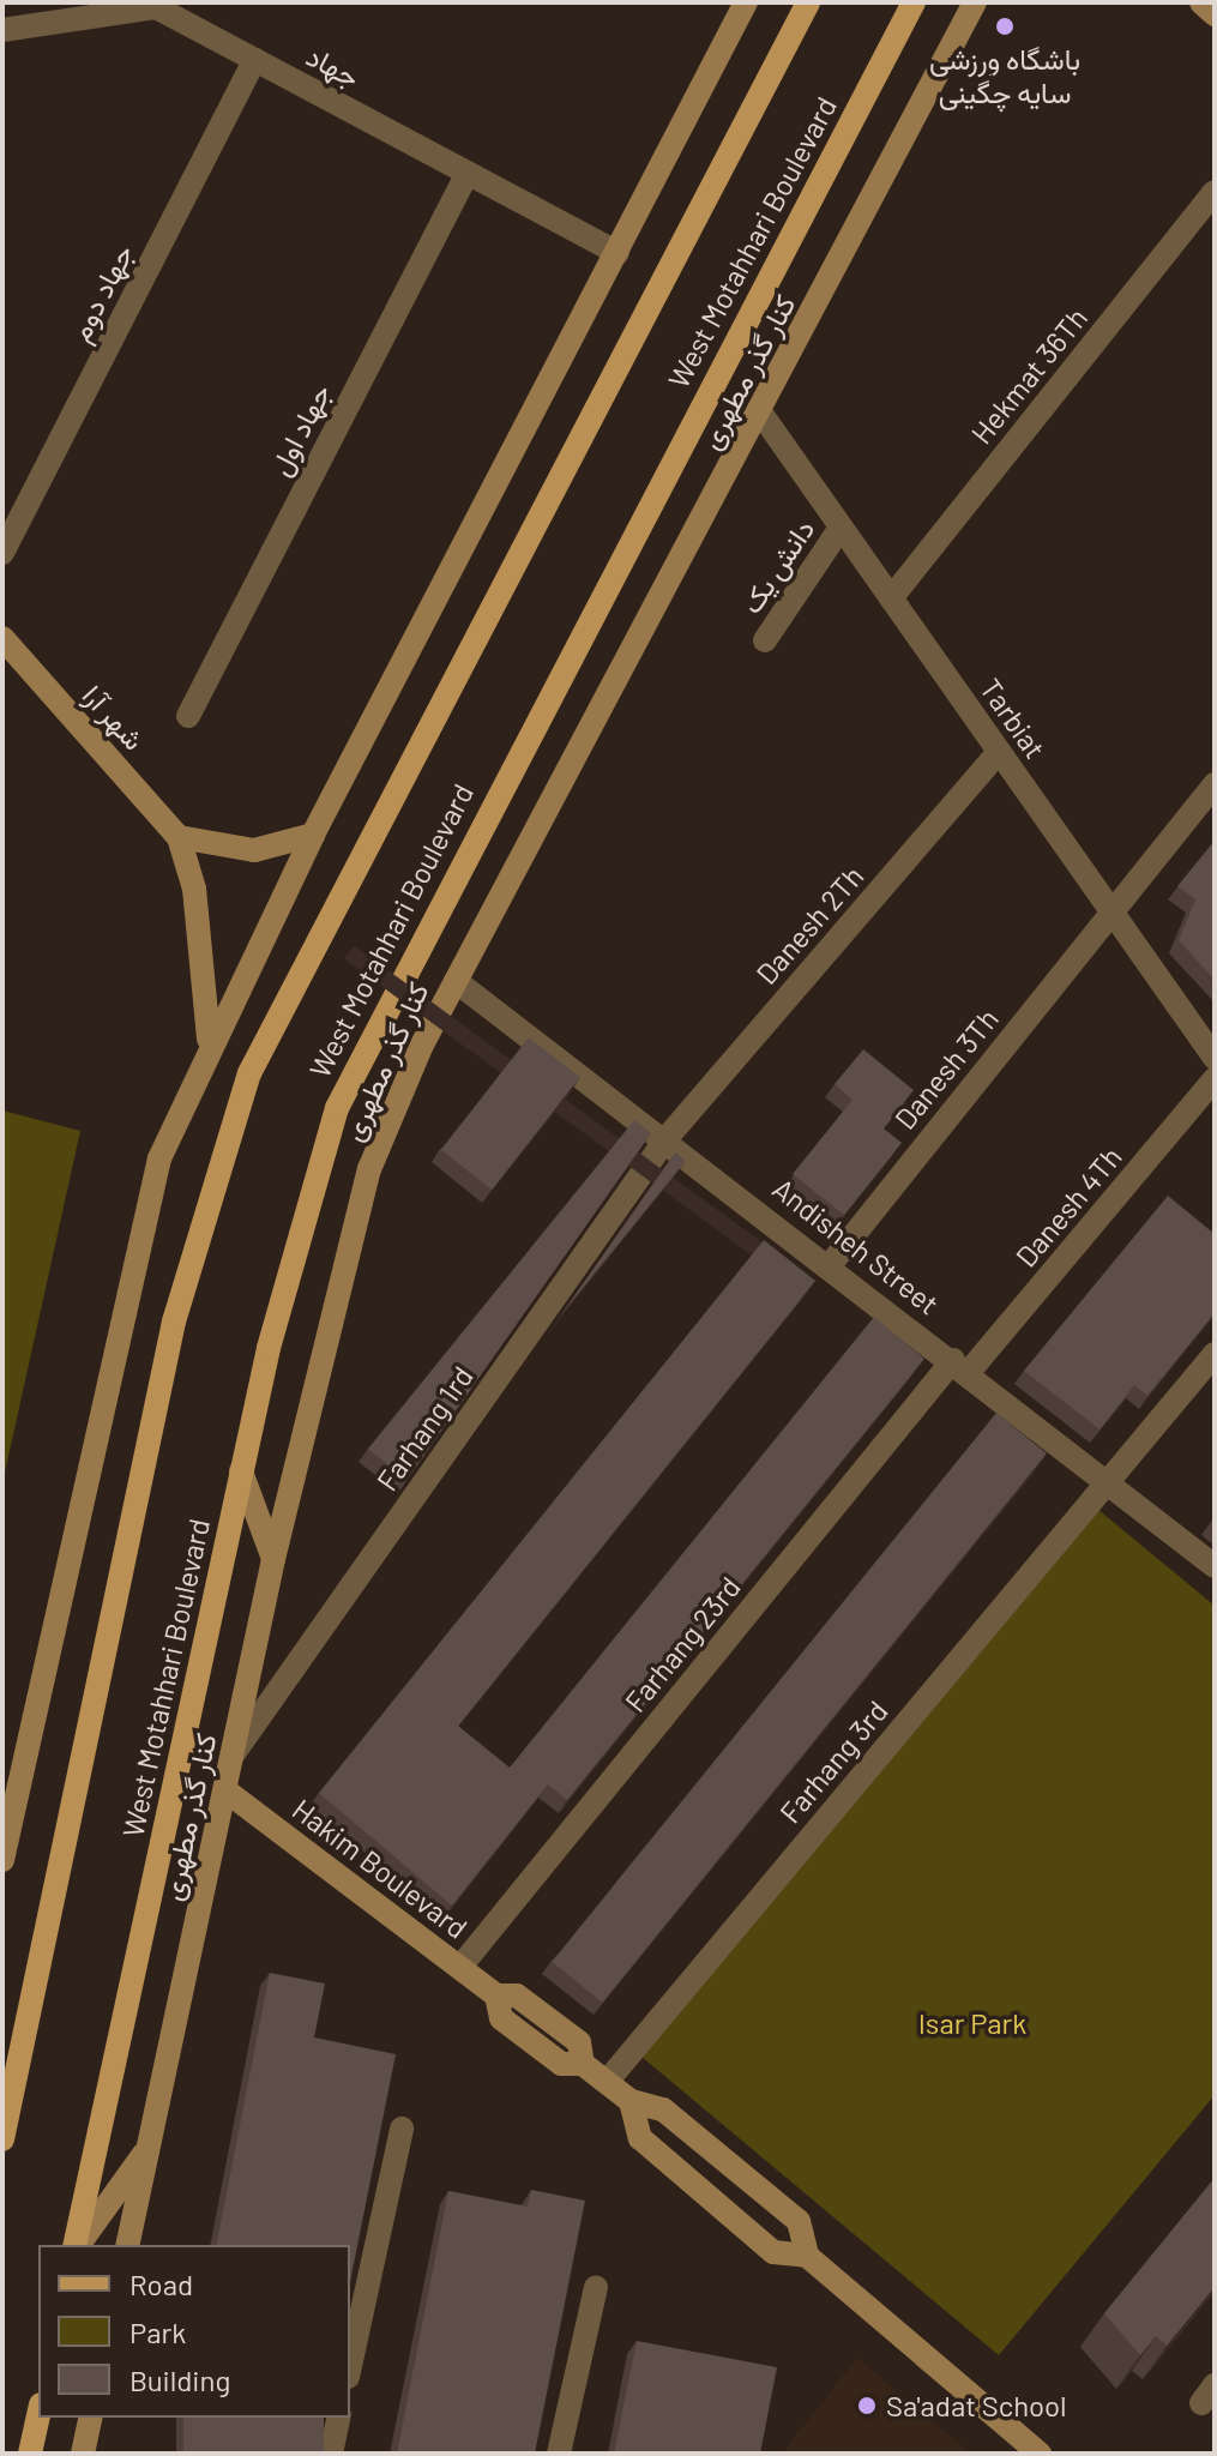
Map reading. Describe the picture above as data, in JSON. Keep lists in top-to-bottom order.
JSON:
{
  "streets": {
    "main road": ["West Motahhari Boulevard"],
    "street": [
      "جهاد",
      "جهاد دوم",
      "کنار گذر مطهری",
      "Hekmat 36Th",
      "جهاد اول",
      "دانش یک",
      "شهر آرا",
      "Tarbiat",
      "Danesh 2Th",
      "Danesh 3Th",
      "Danesh 4Th",
      "Andisheh Street",
      "Farhang 1rd",
      "Farhang 23rd",
      "Farhang 3rd",
      "Hakim Boulevard"
    ]
  },
  "crossings": [
    ["جهاد", "جهاد دوم"],
    ["جهاد", "جهاد اول"],
    ["کنار گذر مطهری", "Tarbiat"],
    ["کنار گذر مطهری", "Andisheh Street"],
    ["کنار گذر مطهری", "Farhang 1rd"],
    ["کنار گذر مطهری", "Hakim Boulevard"],
    ["Hekmat 36Th", "Tarbiat"],
    ["دانش یک", "Tarbiat"],
    ["Tarbiat", "Danesh 2Th"],
    ["Tarbiat", "Danesh 3Th"],
    ["Danesh 2Th", "Andisheh Street"],
    ["Danesh 2Th", "Farhang 1rd"],
    ["Danesh 3Th", "Andisheh Street"],
    ["Danesh 4Th", "Andisheh Street"],
    ["Danesh 4Th", "Farhang 23rd"],
    ["Andisheh Street", "Farhang 1rd"],
    ["Andisheh Street", "Farhang 23rd"],
    ["Andisheh Street", "Farhang 3rd"],
    ["Farhang 23rd", "Hakim Boulevard"],
    ["Farhang 3rd", "Hakim Boulevard"]
  ],
  "parks": ["Isar Park"],
  "places": ["باشگاه ورزشى سايه چگينى", "Sa'adat School"],
  "legend": ["Road", "Park", "Building"]
}
